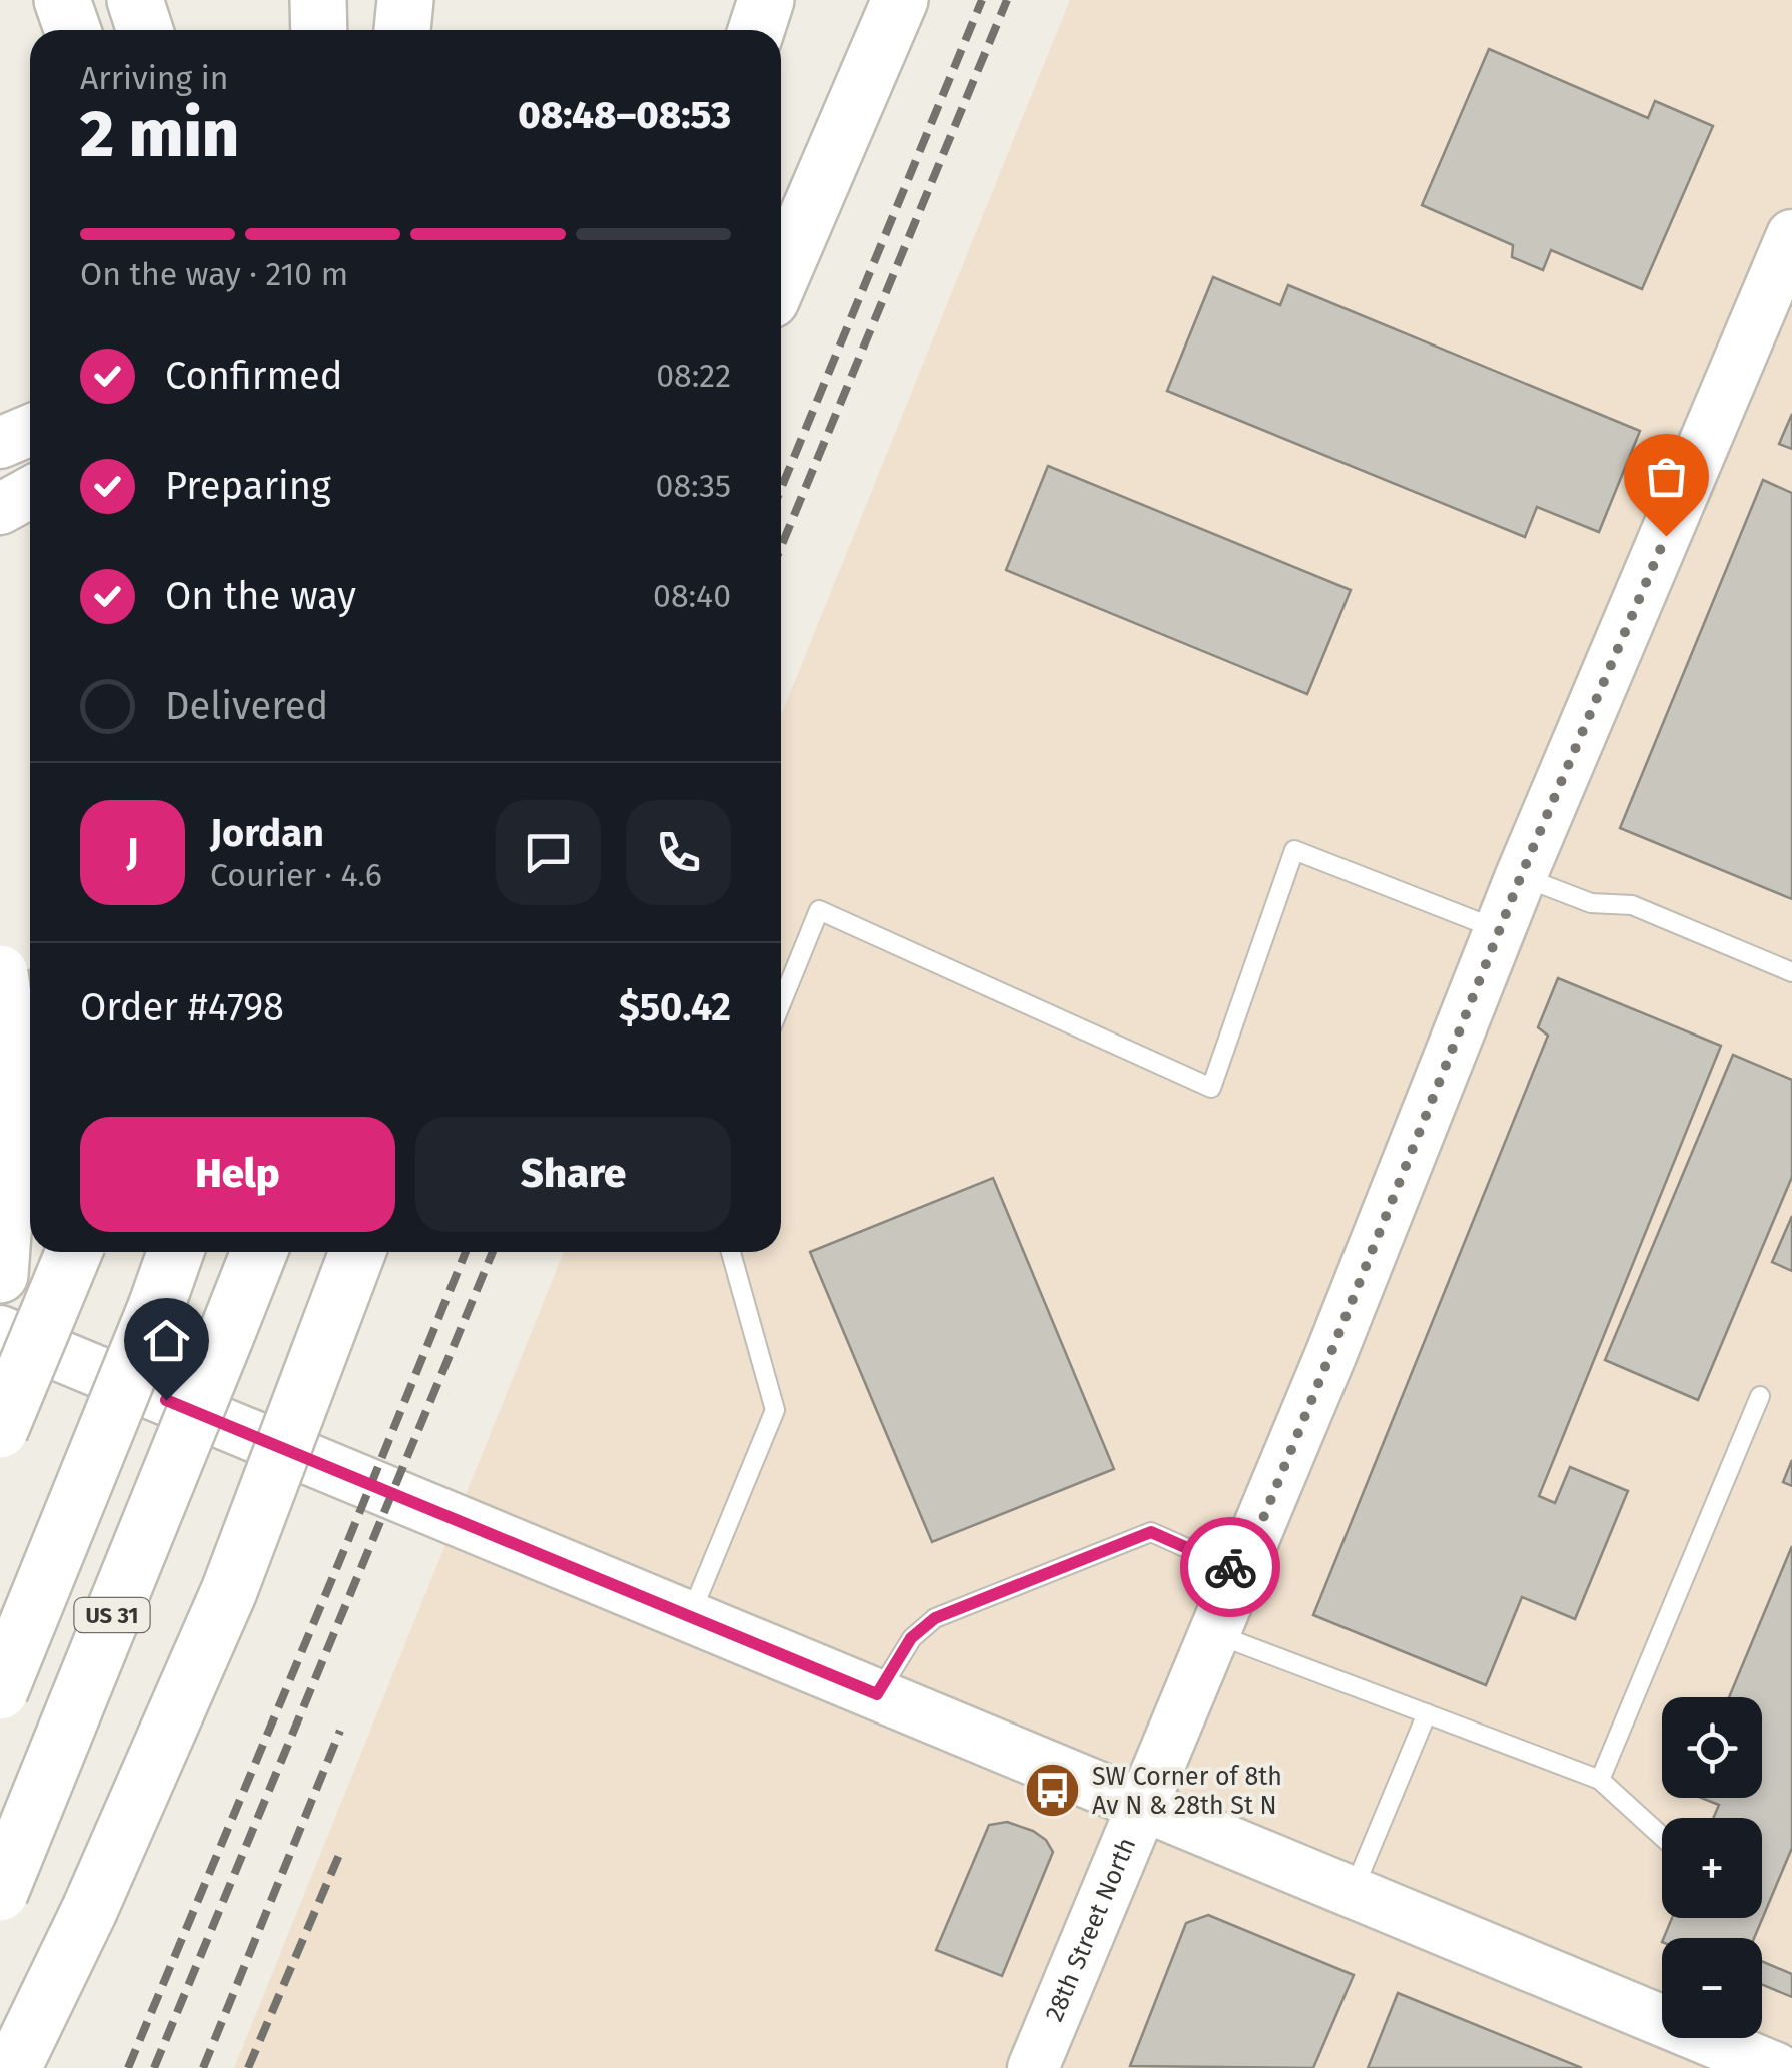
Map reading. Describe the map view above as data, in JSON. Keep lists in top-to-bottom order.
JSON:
{
  "streets": {
    "main road": ["US 31"],
    "street": ["28th Street North"]
  },
  "places": {
    "bus stop": ["SW Corner of 8th Av N & 28th St N"]
  },
  "page": {
    "heading": ["2 min", "Arriving in", "08:48–08:53"],
    "panel": [
      "Jordan",
      "Courier · 4.6",
      "Order #4798",
      "$50.42"
    ],
    "bar": "On the way · 210 m",
    "list": [
      ["Confirmed", "08:22"],
      ["Preparing", "08:35"],
      ["On the way", "08:40"],
      "Delivered"
    ],
    "round": "J",
    "buttons": ["Help", "Share"],
    "map_buttons": ["+", "−"]
  }
}
